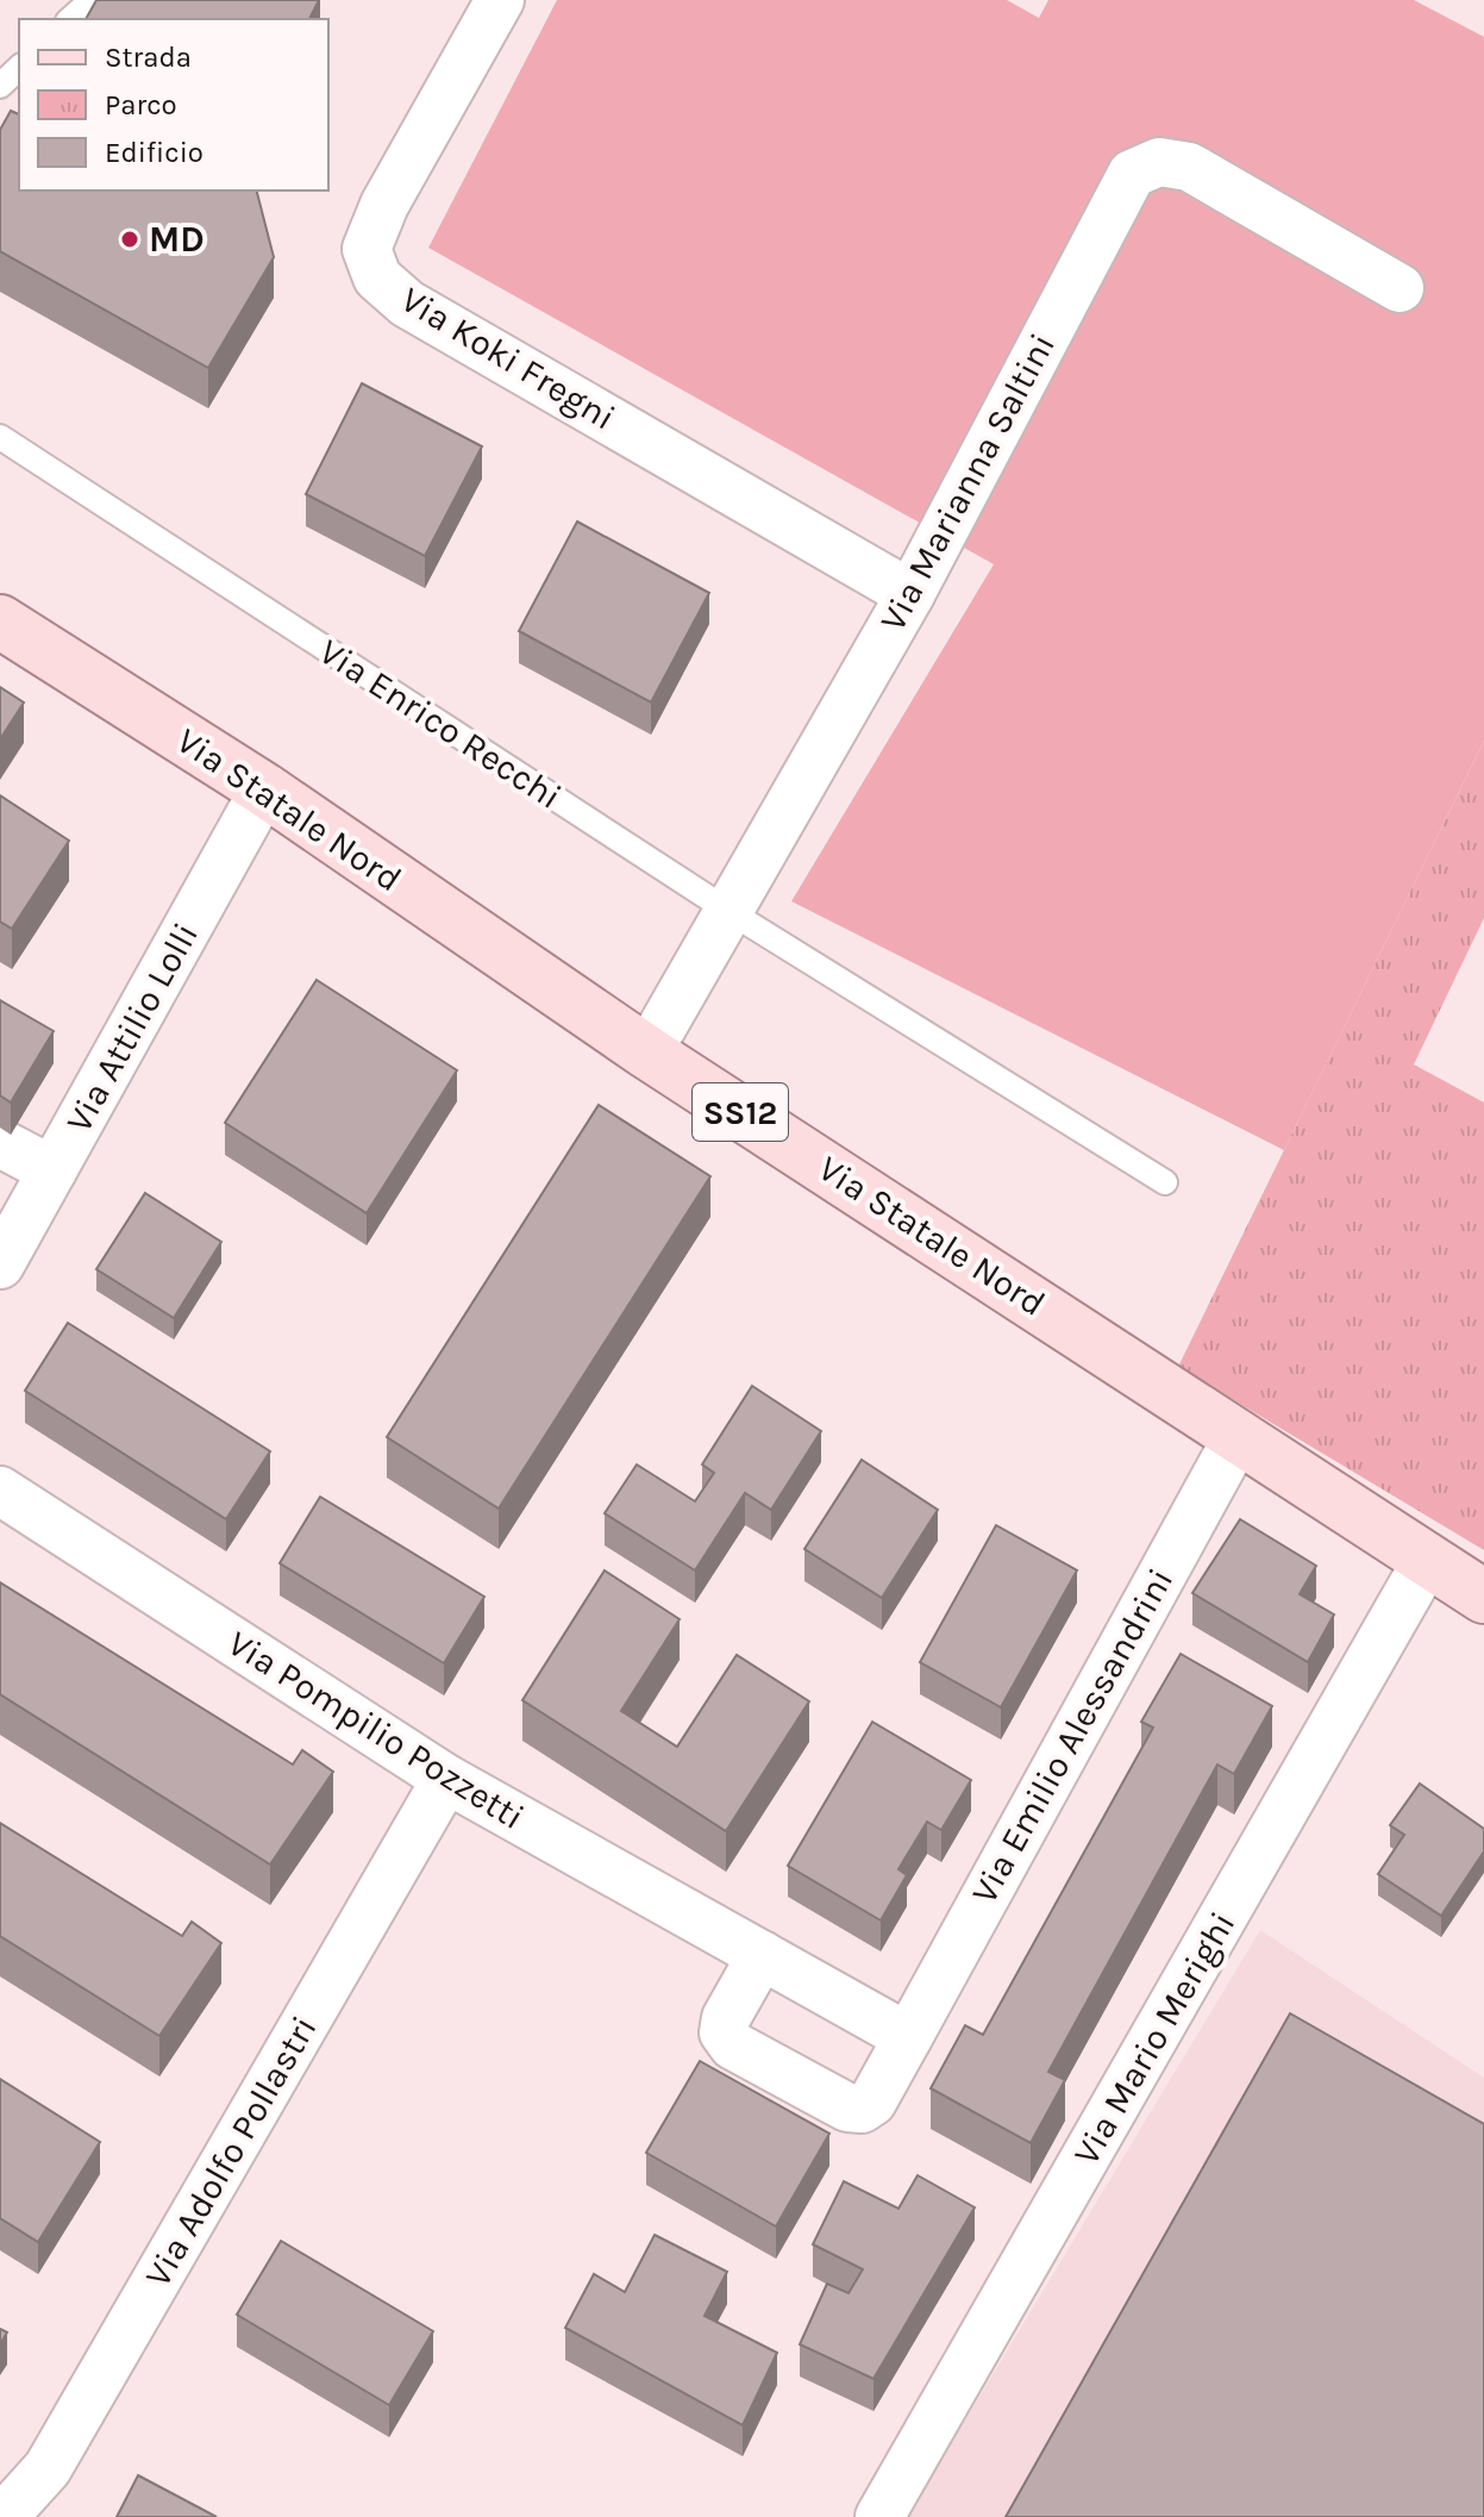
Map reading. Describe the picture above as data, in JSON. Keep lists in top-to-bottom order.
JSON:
{
  "streets": {
    "main road": ["Via Statale Nord", "SS12"],
    "street": [
      "Via Koki Fregni",
      "Via Marianna Saltini",
      "Via Attilio Lolli",
      "Via Pompilio Pozzetti",
      "Via Emilio Alessandrini",
      "Via Mario Merighi",
      "Via Adolfo Pollastri"
    ],
    "lane": ["Via Enrico Recchi"]
  },
  "crossings": [
    ["Via Koki Fregni", "Via Marianna Saltini"],
    ["Via Marianna Saltini", "Via Enrico Recchi"],
    ["Via Marianna Saltini", "Via Statale Nord"],
    ["Via Statale Nord", "Via Attilio Lolli"],
    ["Via Statale Nord", "Via Emilio Alessandrini"],
    ["Via Statale Nord", "Via Mario Merighi"],
    ["Via Pompilio Pozzetti", "Via Emilio Alessandrini"],
    ["Via Pompilio Pozzetti", "Via Adolfo Pollastri"]
  ],
  "places": ["MD"],
  "legend": ["Strada", "Parco", "Edificio"]
}
